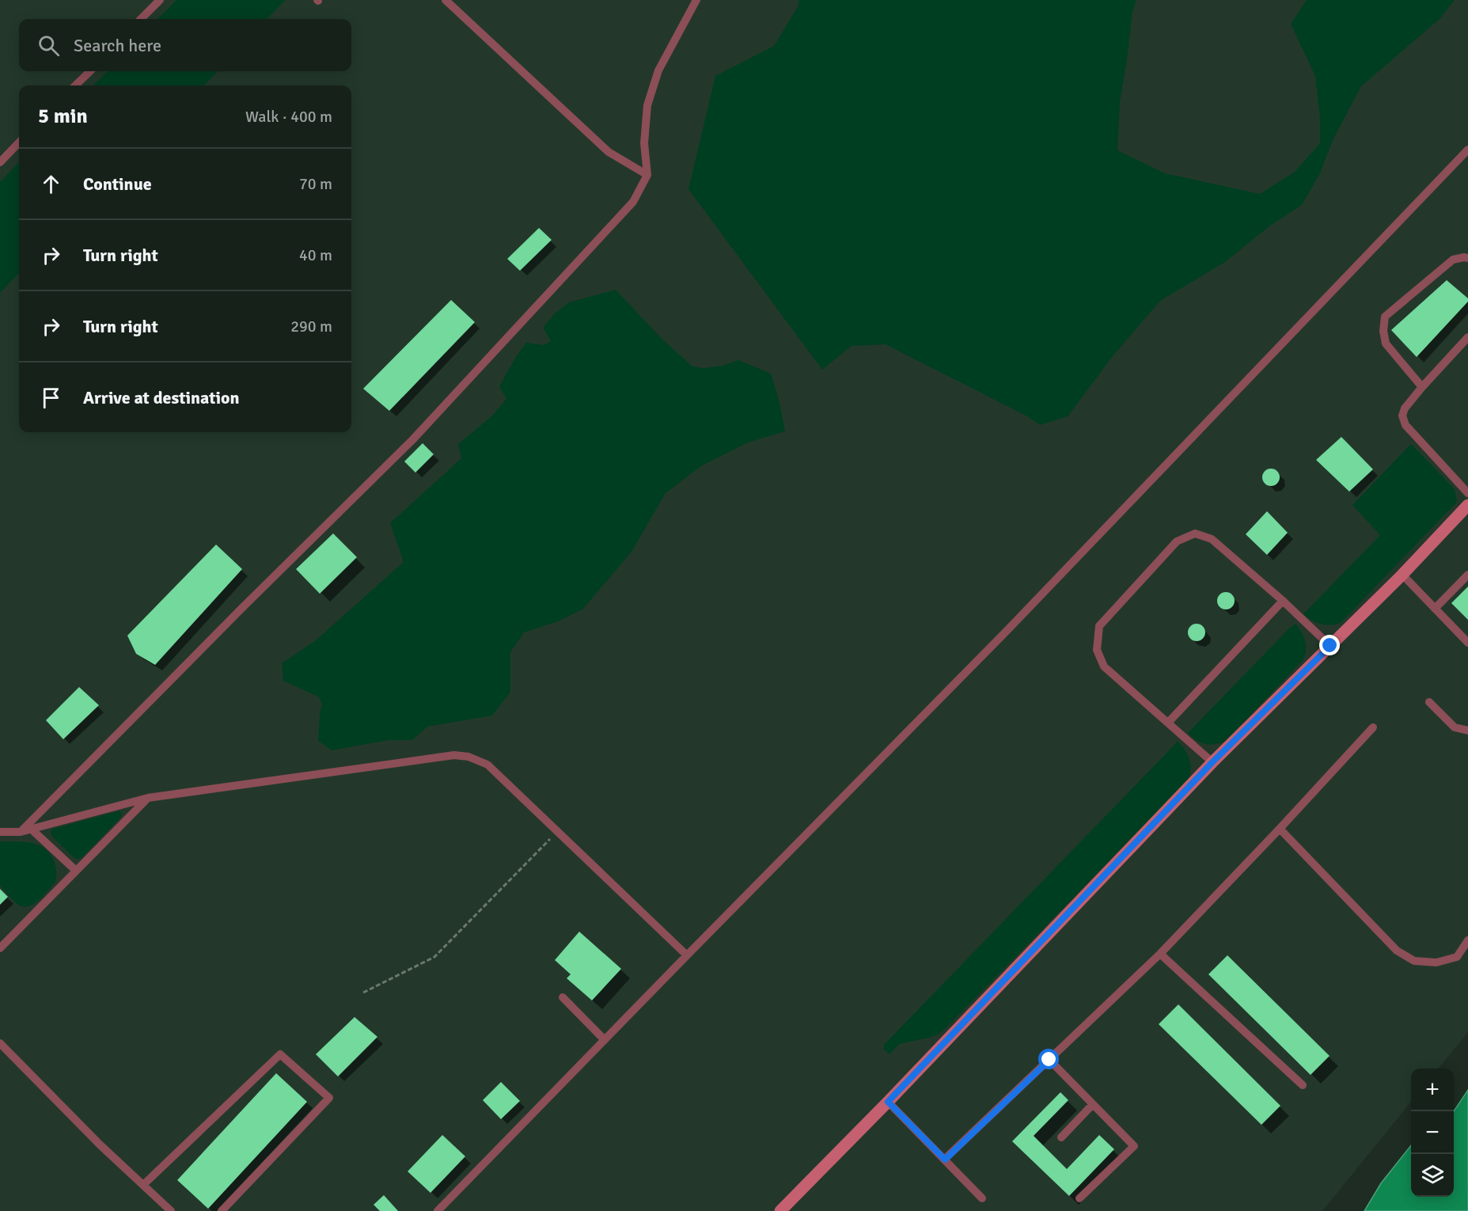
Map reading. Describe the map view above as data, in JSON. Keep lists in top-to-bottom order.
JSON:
{
  "page": {
    "search": "Search here",
    "heading": ["5 min", "Walk · 400 m"],
    "list": [
      ["Continue", "70 m"],
      ["Turn right", "40 m"],
      ["Turn right", "290 m"],
      "Arrive at destination"
    ],
    "map_buttons": ["+", "−"]
  }
}
